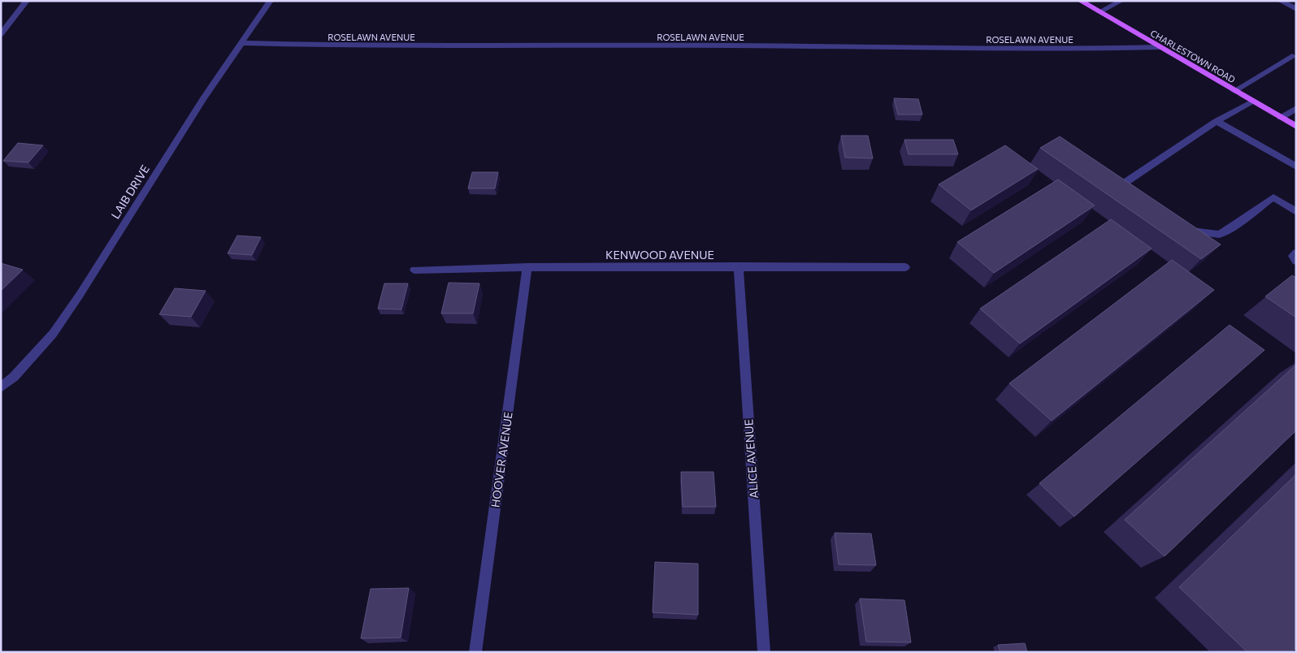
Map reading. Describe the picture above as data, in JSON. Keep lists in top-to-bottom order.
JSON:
{
  "streets": {
    "main road": ["CHARLESTOWN ROAD"],
    "street": [
      "ROSELAWN AVENUE",
      "LAIB DRIVE",
      "KENWOOD AVENUE",
      "ALICE AVENUE",
      "HOOVER AVENUE"
    ]
  },
  "crossings": [
    ["ROSELAWN AVENUE", "CHARLESTOWN ROAD"],
    ["ROSELAWN AVENUE", "LAIB DRIVE"],
    ["KENWOOD AVENUE", "ALICE AVENUE"],
    ["KENWOOD AVENUE", "HOOVER AVENUE"]
  ]
}
